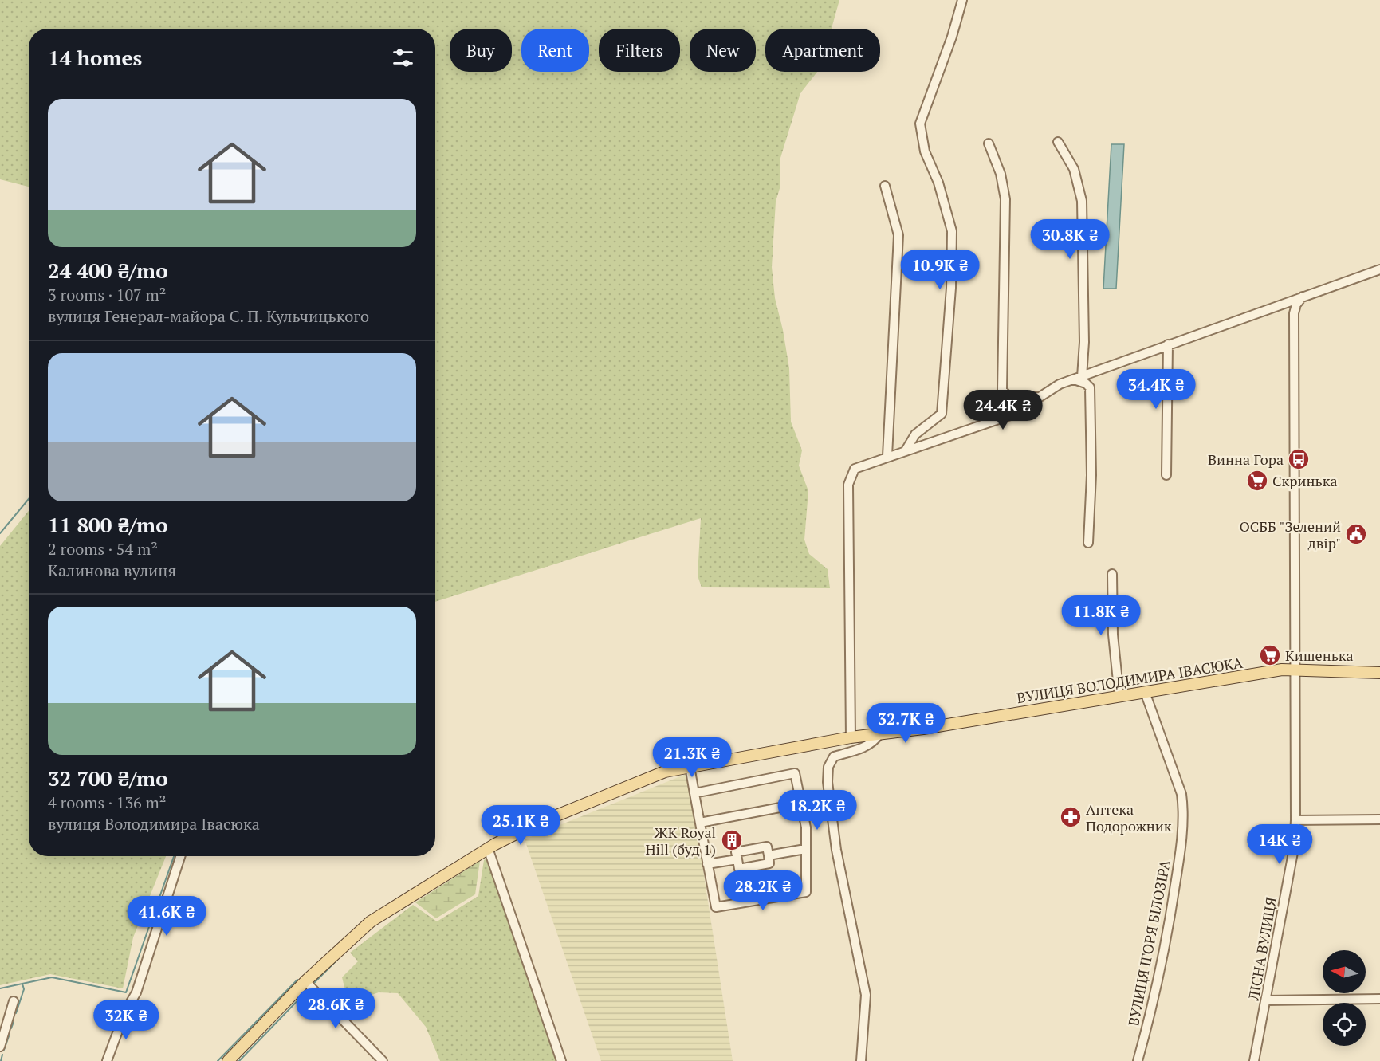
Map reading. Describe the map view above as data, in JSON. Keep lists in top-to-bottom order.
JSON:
{
  "streets": {
    "main road": ["ВУЛИЦЯ ВОЛОДИМИРА ІВАСЮКА"],
    "street": ["ВУЛИЦЯ ІГОРЯ БІЛОЗІРА", "ЛІСНА ВУЛИЦЯ"]
  },
  "crossings": [
    ["ВУЛИЦЯ ВОЛОДИМИРА ІВАСЮКА", "ВУЛИЦЯ ІГОРЯ БІЛОЗІРА"],
    ["ВУЛИЦЯ ВОЛОДИМИРА ІВАСЮКА", "ЛІСНА ВУЛИЦЯ"]
  ],
  "places": {
    "bus stop": ["Винна Гора"],
    "supermarket": ["Скринька", "Кишенька"],
    "public building": ["ОСББ \"Зелений двір\""],
    "pharmacy": ["Аптека Подорожник"],
    "building": ["ЖК Royal Hill (буд 1)"]
  },
  "north": "left",
  "page": {
    "chip": [
      "Buy",
      "Rent",
      "Filters",
      "New",
      "Apartment"
    ],
    "heading": "14 homes",
    "list": [
      {
        "name": "24 400 ₴/mo",
        "note": "3 rooms · 107 m² · вулиця Генерал-майора С. П. Кульчицького"
      },
      {
        "name": "11 800 ₴/mo",
        "note": "2 rooms · 54 m² · Калинова вулиця"
      },
      {
        "name": "32 700 ₴/mo",
        "note": "4 rooms · 136 m² · вулиця Володимира Івасюка"
      }
    ],
    "price": [
      "30.8K ₴",
      "10.9K ₴",
      "34.4K ₴",
      "24.4K ₴",
      "11.8K ₴",
      "32.7K ₴",
      "21.3K ₴",
      "18.2K ₴",
      "25.1K ₴",
      "14K ₴",
      "28.2K ₴",
      "41.6K ₴",
      "28.6K ₴",
      "32K ₴"
    ]
  }
}
